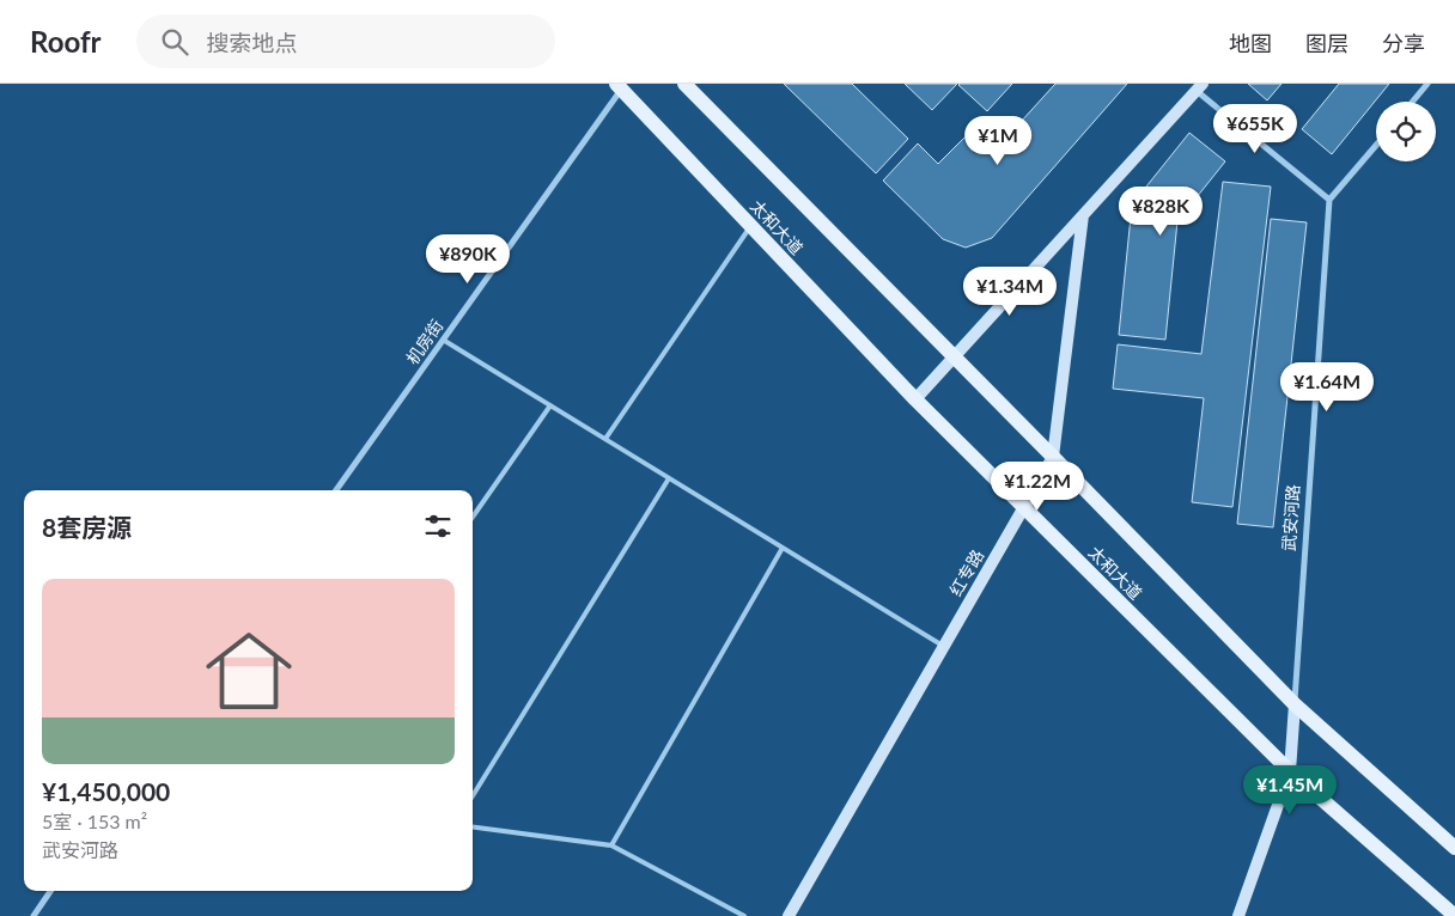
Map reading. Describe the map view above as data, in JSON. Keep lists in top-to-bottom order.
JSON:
{
  "streets": {
    "main road": ["太和大道"],
    "street": ["机房街", "武安河路", "红专路"]
  },
  "crossings": [
    ["太和大道", "机房街"],
    ["太和大道", "武安河路"],
    ["太和大道", "红专路"]
  ],
  "page": {
    "header": "Roofr",
    "search": "搜索地点",
    "nav": ["地图", "图层", "分享"],
    "price": [
      "¥655K",
      "¥1M",
      "¥828K",
      "¥890K",
      "¥1.34M",
      "¥1.64M",
      "¥1.22M",
      "¥1.45M"
    ],
    "heading": "8套房源",
    "list": [
      {
        "name": "¥1,450,000",
        "note": "5室 · 153 m² · 武安河路"
      }
    ]
  }
}
